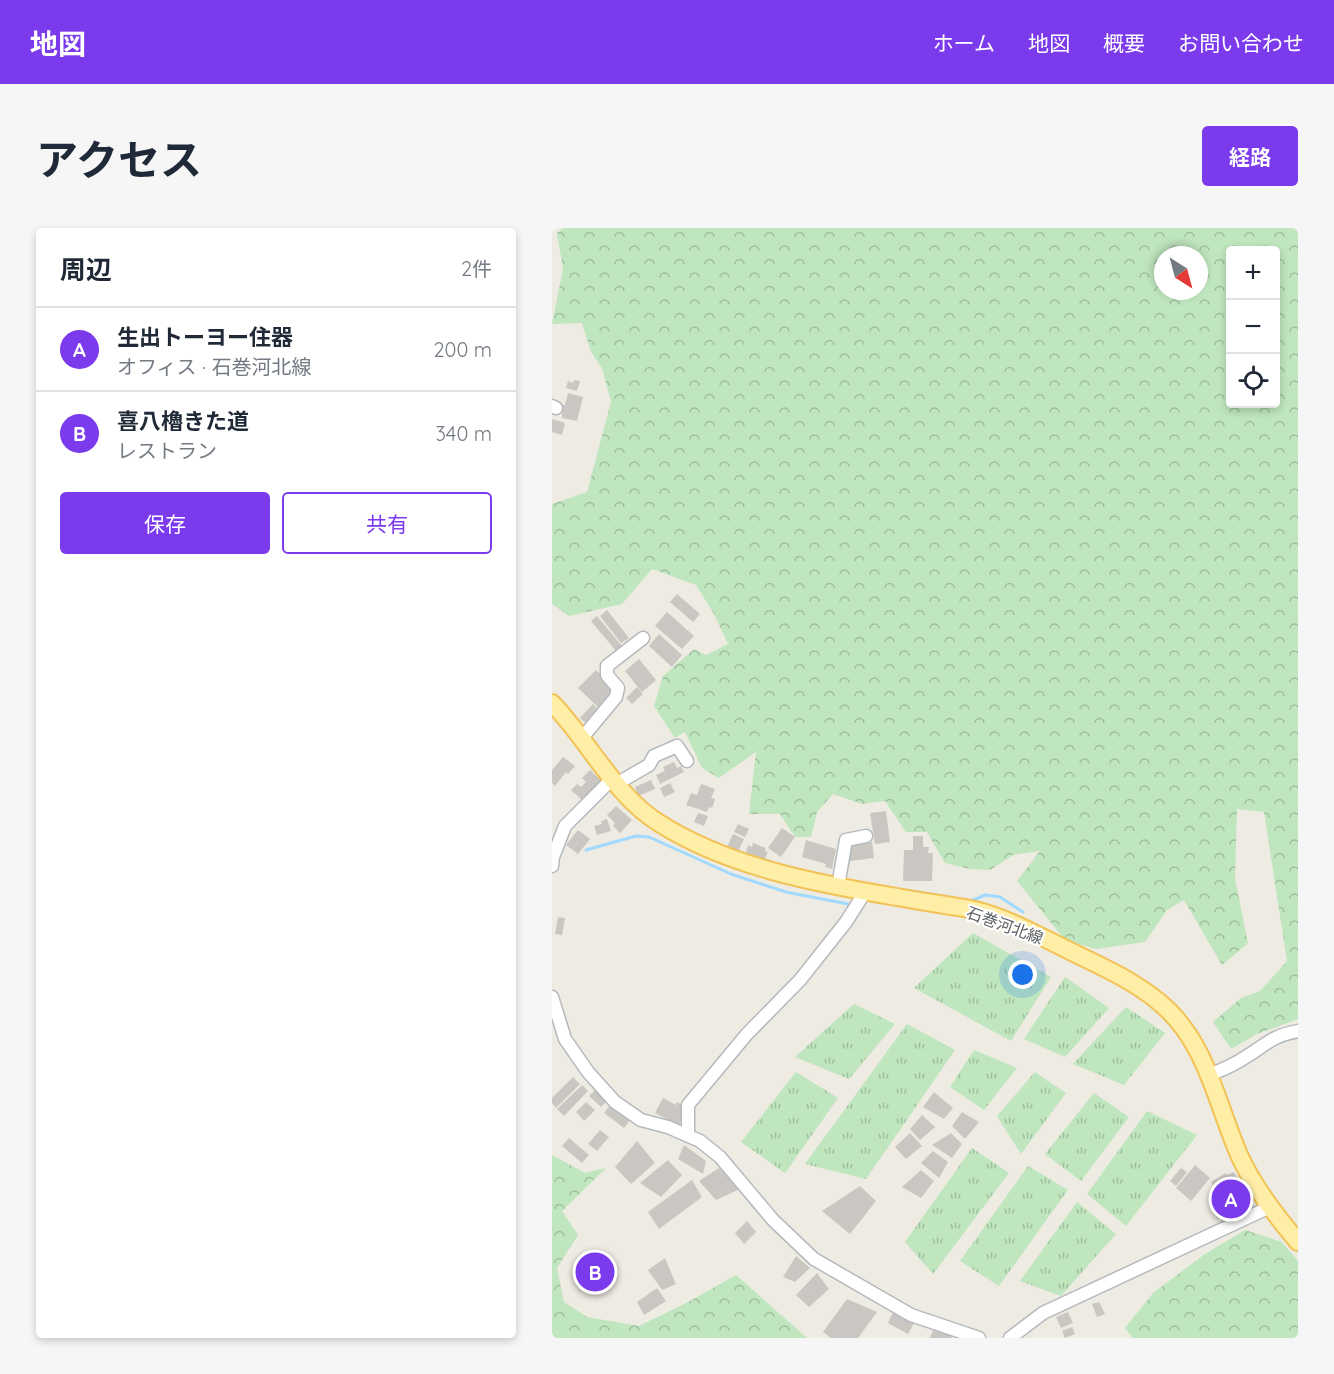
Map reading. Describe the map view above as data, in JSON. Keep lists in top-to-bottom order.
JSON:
{
  "streets": {
    "main road": ["石巻河北線"]
  },
  "north": "bottom right",
  "page": {
    "header": "地図",
    "nav": [
      "ホーム",
      "地図",
      "概要",
      "お問い合わせ"
    ],
    "title": "アクセス",
    "buttons": [
      "経路",
      ["保存", "共有"]
    ],
    "heading": ["周辺", "2件"],
    "map_buttons": ["+", "−"],
    "list": [
      {
        "mark": "A",
        "name": "生出トーヨー住器",
        "note": "オフィス · 石巻河北線",
        "value": "200 m"
      },
      {
        "mark": "B",
        "name": "喜八櫓きた道",
        "note": "レストラン",
        "value": "340 m"
      }
    ],
    "pins": ["A", "B"]
  }
}
